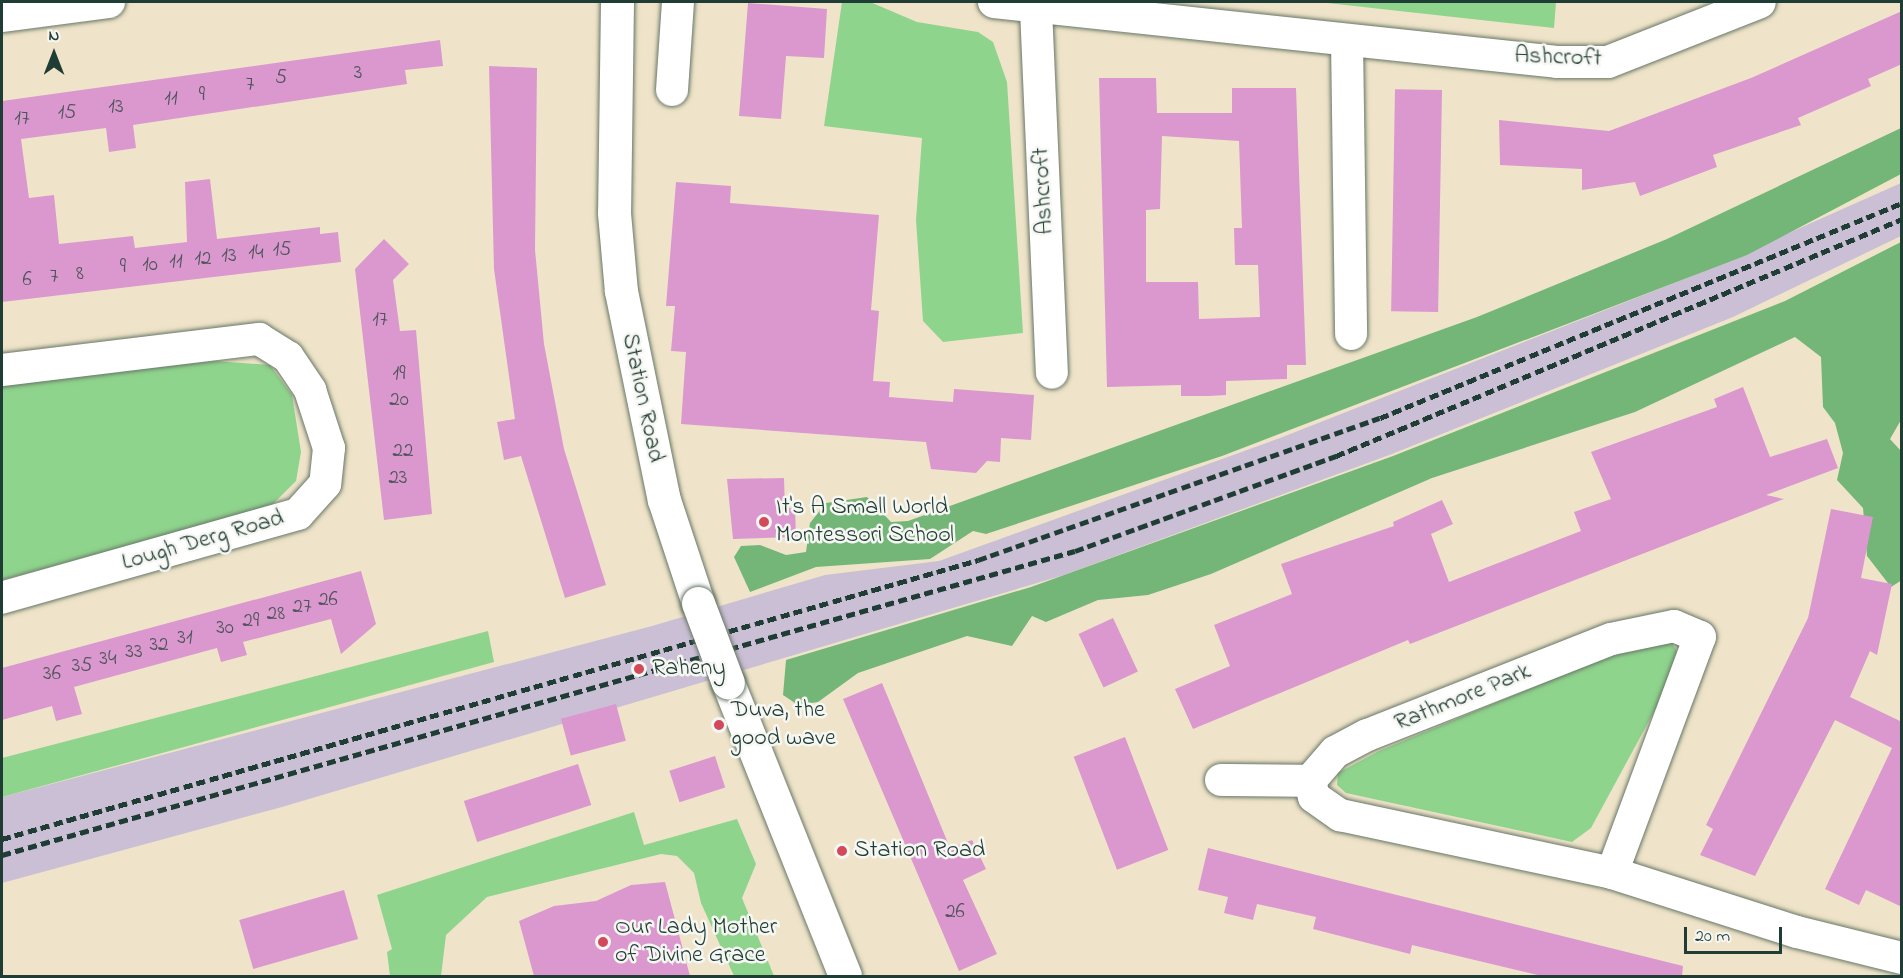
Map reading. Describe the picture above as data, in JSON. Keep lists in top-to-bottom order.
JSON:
{
  "streets": {
    "main road": ["Station Road"],
    "street": ["Ashcroft", "Lough Derg Road", "Rathmore Park"]
  },
  "places": [
    "It's A Small World Montessori School",
    "Raheny",
    "Duva, the good wave",
    "Station Road",
    "Our Lady Mother of Divine Grace"
  ],
  "house_numbers": [
    "3",
    "5",
    "7",
    "9",
    "11",
    "13",
    "15",
    "17",
    "15",
    "14",
    "13",
    "12",
    "11",
    "10",
    "9",
    "8",
    "7",
    "6",
    "17",
    "19",
    "20",
    "22",
    "23",
    "26",
    "27",
    "28",
    "29",
    "30",
    "31",
    "32",
    "33",
    "34",
    "35",
    "36",
    "26"
  ],
  "scale_bar": "20 m",
  "north": "top"
}
